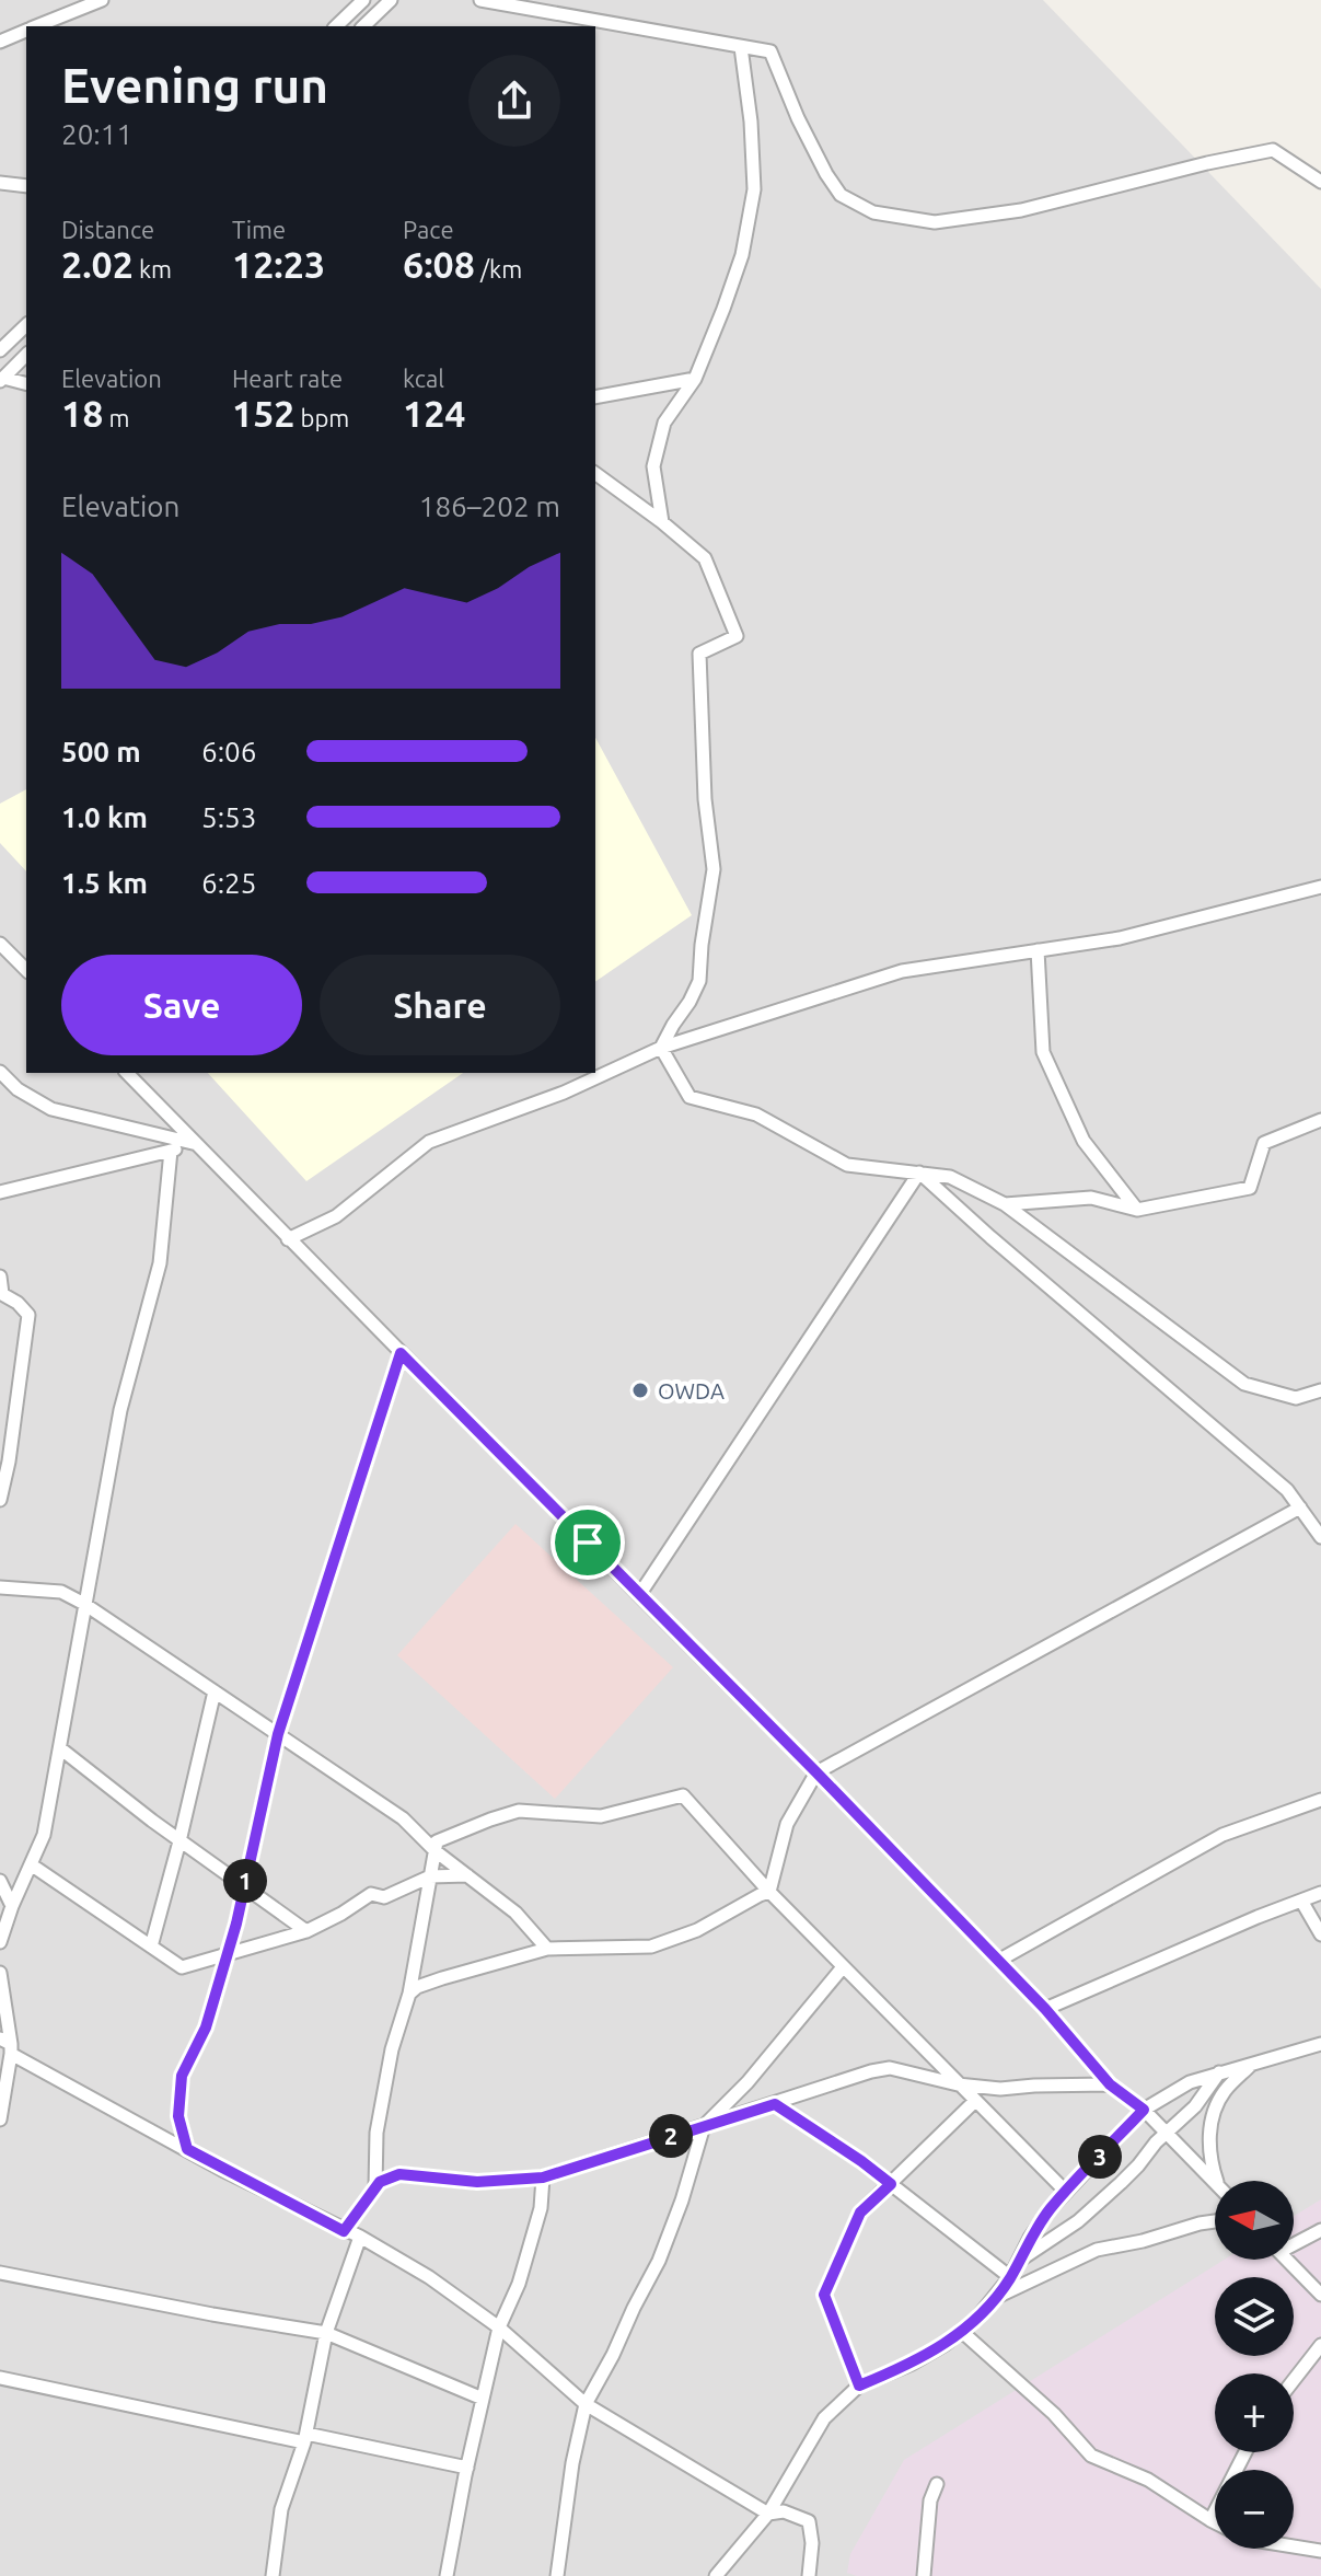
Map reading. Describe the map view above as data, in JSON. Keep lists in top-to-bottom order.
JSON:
{
  "places": ["OWDA"],
  "north": "left",
  "page": {
    "heading": ["Evening run", "20:11"],
    "stats": [
      ["Distance", "2.02 km"],
      ["Time", "12:23"],
      ["Pace", "6:08 /km"],
      ["Elevation", "18 m"],
      ["Heart rate", "152 bpm"],
      ["kcal", "124"]
    ],
    "chart": ["Elevation", "186–202 m"],
    "list": [
      {
        "name": "500 m",
        "note": "6:06"
      },
      {
        "name": "1.0 km",
        "note": "5:53"
      },
      {
        "name": "1.5 km",
        "note": "6:25"
      }
    ],
    "buttons": ["Save", "Share"],
    "pins": ["1", "2", "3"],
    "map_buttons": ["+", "−"]
  }
}
